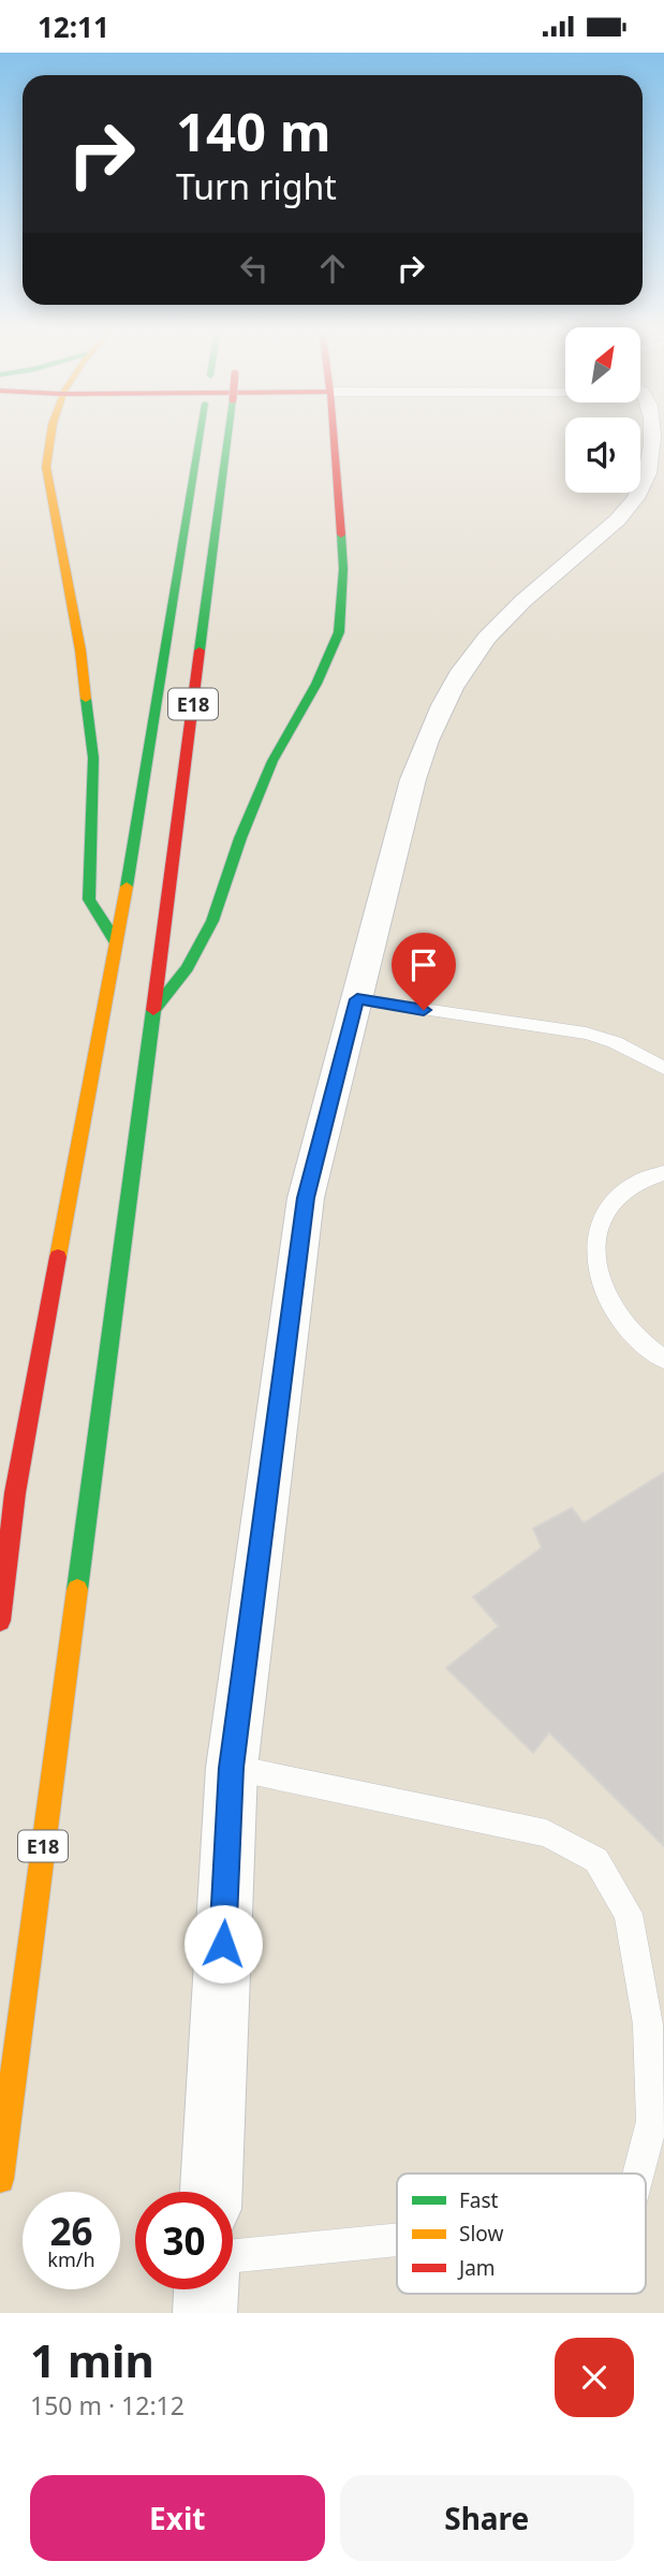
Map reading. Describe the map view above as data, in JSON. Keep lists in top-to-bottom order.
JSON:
{
  "streets": {
    "main road": ["E18"]
  },
  "legend": ["Fast", "Slow", "Jam"],
  "north": "top right",
  "page": {
    "status": "12:11",
    "turn": ["140 m", "Turn right"],
    "speed": "26 km/h",
    "limit": "30",
    "heading": ["1 min", "150 m · 12:12"],
    "buttons": ["Exit", "Share"]
  }
}
